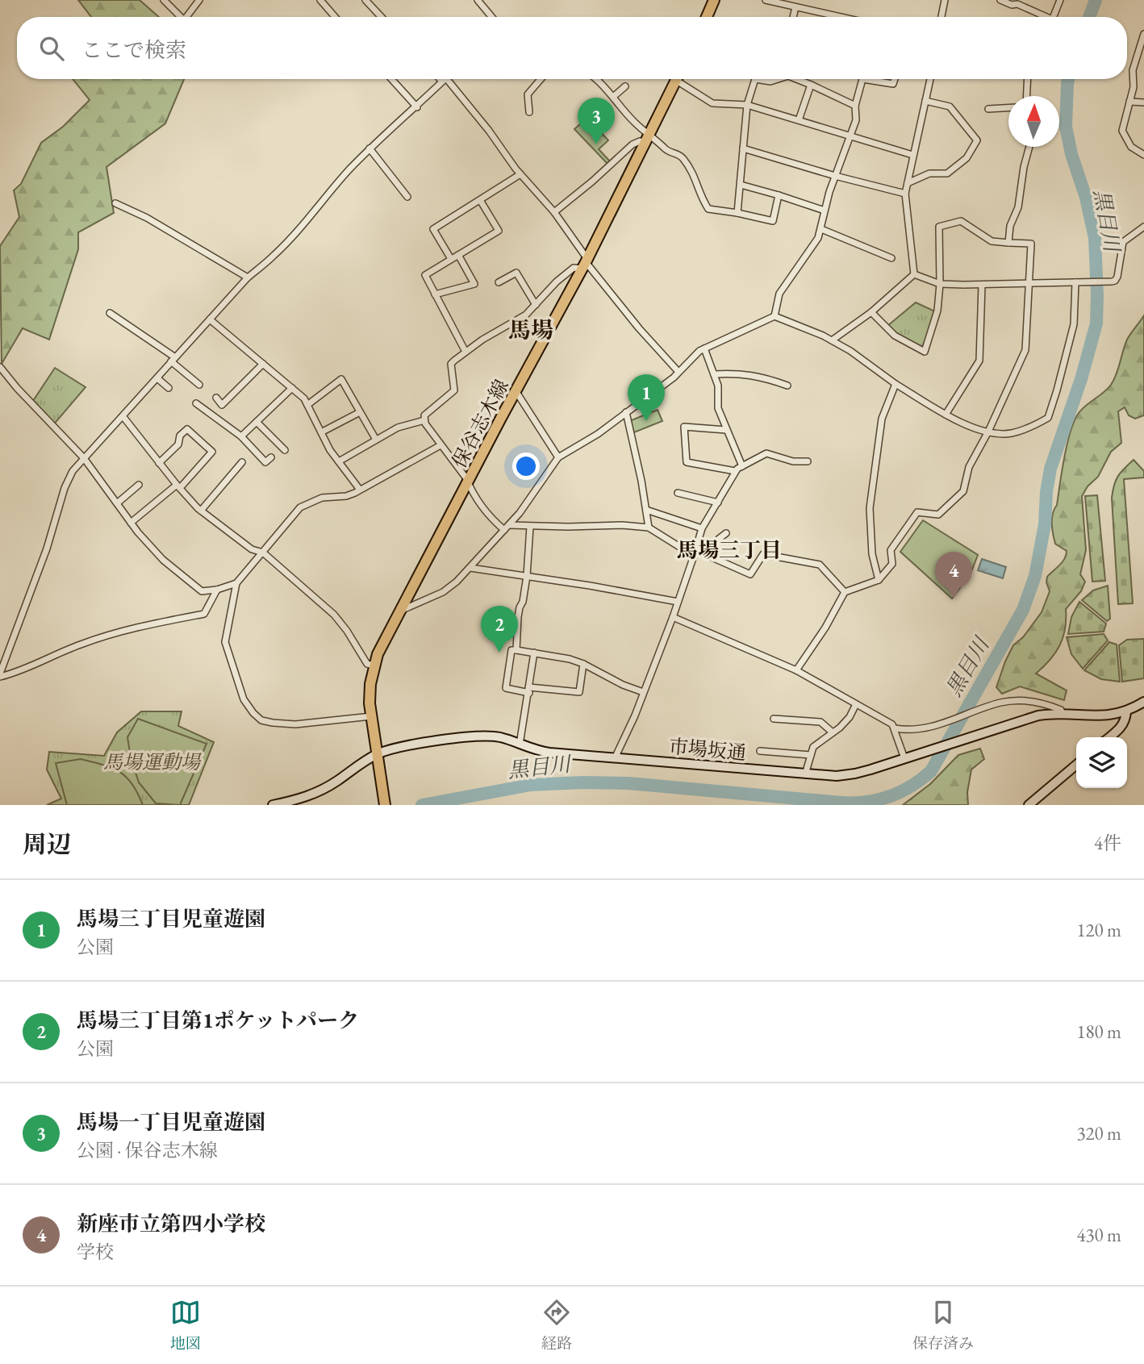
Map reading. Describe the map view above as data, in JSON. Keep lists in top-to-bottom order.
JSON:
{
  "streets": {
    "main road": ["保谷志木線"],
    "street": ["市場坂通"]
  },
  "crossings": [
    ["保谷志木線", "市場坂通"]
  ],
  "districts": ["馬場", "馬場三丁目"],
  "water": ["黒目川"],
  "parks": ["馬場運動場"],
  "north": "top",
  "page": {
    "search": "ここで検索",
    "pins": [
      "3",
      "1",
      "4",
      "2"
    ],
    "heading": ["周辺", "4件"],
    "list": [
      {
        "mark": "1",
        "name": "馬場三丁目児童遊園",
        "note": "公園",
        "value": "120 m"
      },
      {
        "mark": "2",
        "name": "馬場三丁目第1ポケットパーク",
        "note": "公園",
        "value": "180 m"
      },
      {
        "mark": "3",
        "name": "馬場一丁目児童遊園",
        "note": "公園 · 保谷志木線",
        "value": "320 m"
      },
      {
        "mark": "4",
        "name": "新座市立第四小学校",
        "note": "学校",
        "value": "430 m"
      }
    ],
    "nav": ["地図", "経路", "保存済み"]
  }
}
